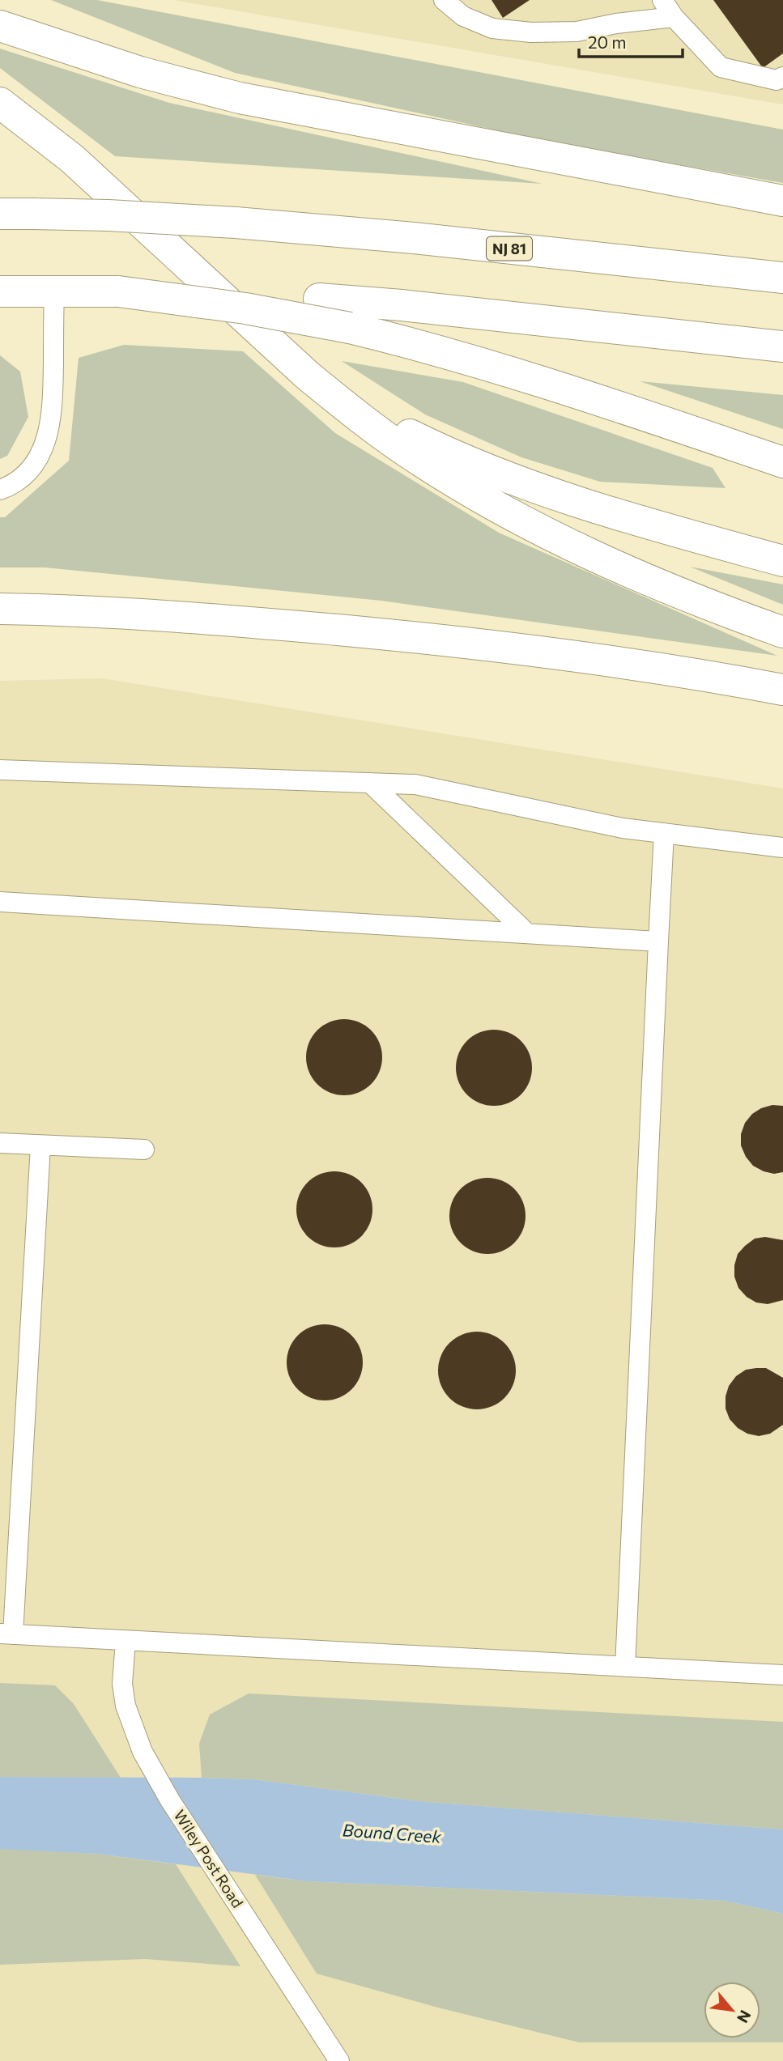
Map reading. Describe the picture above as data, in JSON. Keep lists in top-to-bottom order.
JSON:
{
  "streets": {
    "main road": ["NJ 81"],
    "lane": ["Wiley Post Road"]
  },
  "water": ["Bound Creek"],
  "scale_bar": "20 m",
  "north": "bottom right"
}
